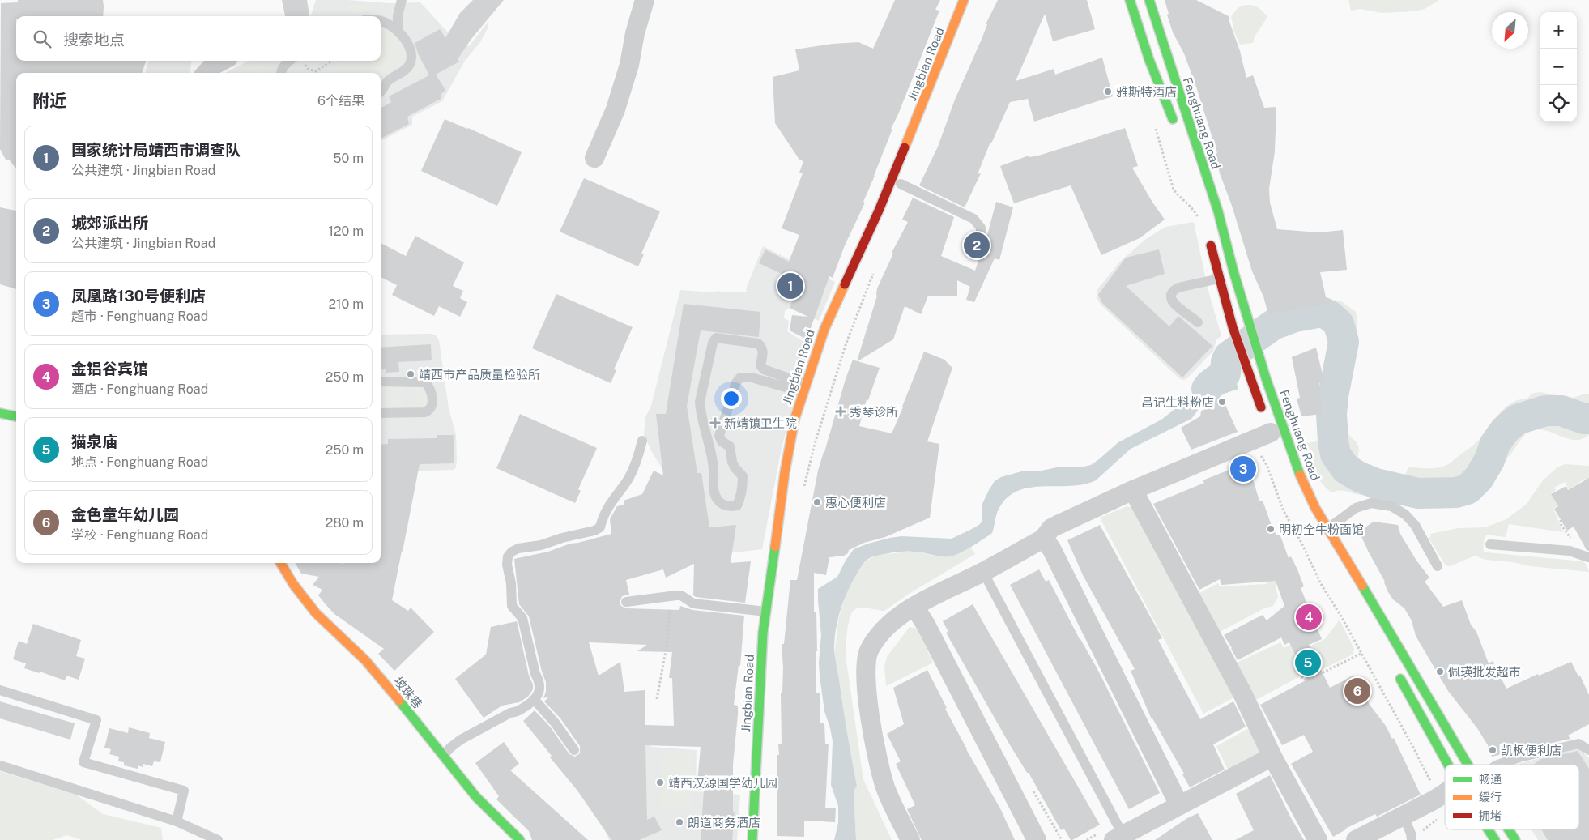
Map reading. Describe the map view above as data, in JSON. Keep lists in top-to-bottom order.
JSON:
{
  "streets": {
    "main road": ["Jingbian Road", "Fenghuang Road", "坡珠巷"]
  },
  "places": {
    "other": [
      "雅斯特酒店",
      "靖西市产品质量检验所",
      "昌记生料粉店",
      "惠心便利店",
      "明初全牛粉面馆",
      "佩瑛批发超市",
      "凯枫便利店",
      "靖西汉源国学幼儿园",
      "朗道商务酒店"
    ],
    "health": ["秀琴诊所", "新靖镇卫生院"]
  },
  "legend": ["畅通", "缓行", "拥堵"],
  "north": "bottom left",
  "page": {
    "map_buttons": ["+", "−"],
    "search": "搜索地点",
    "heading": ["附近", "6个结果"],
    "list": [
      {
        "mark": "1",
        "name": "国家统计局靖西市调查队",
        "note": "公共建筑 · Jingbian Road",
        "value": "50 m"
      },
      {
        "mark": "2",
        "name": "城郊派出所",
        "note": "公共建筑 · Jingbian Road",
        "value": "120 m"
      },
      {
        "mark": "3",
        "name": "凤凰路130号便利店",
        "note": "超市 · Fenghuang Road",
        "value": "210 m"
      },
      {
        "mark": "4",
        "name": "金铝谷宾馆",
        "note": "酒店 · Fenghuang Road",
        "value": "250 m"
      },
      {
        "mark": "5",
        "name": "猫泉庙",
        "note": "地点 · Fenghuang Road",
        "value": "250 m"
      },
      {
        "mark": "6",
        "name": "金色童年幼儿园",
        "note": "学校 · Fenghuang Road",
        "value": "280 m"
      }
    ],
    "pins": [
      "2",
      "1",
      "3",
      "4",
      "5",
      "6"
    ]
  }
}
